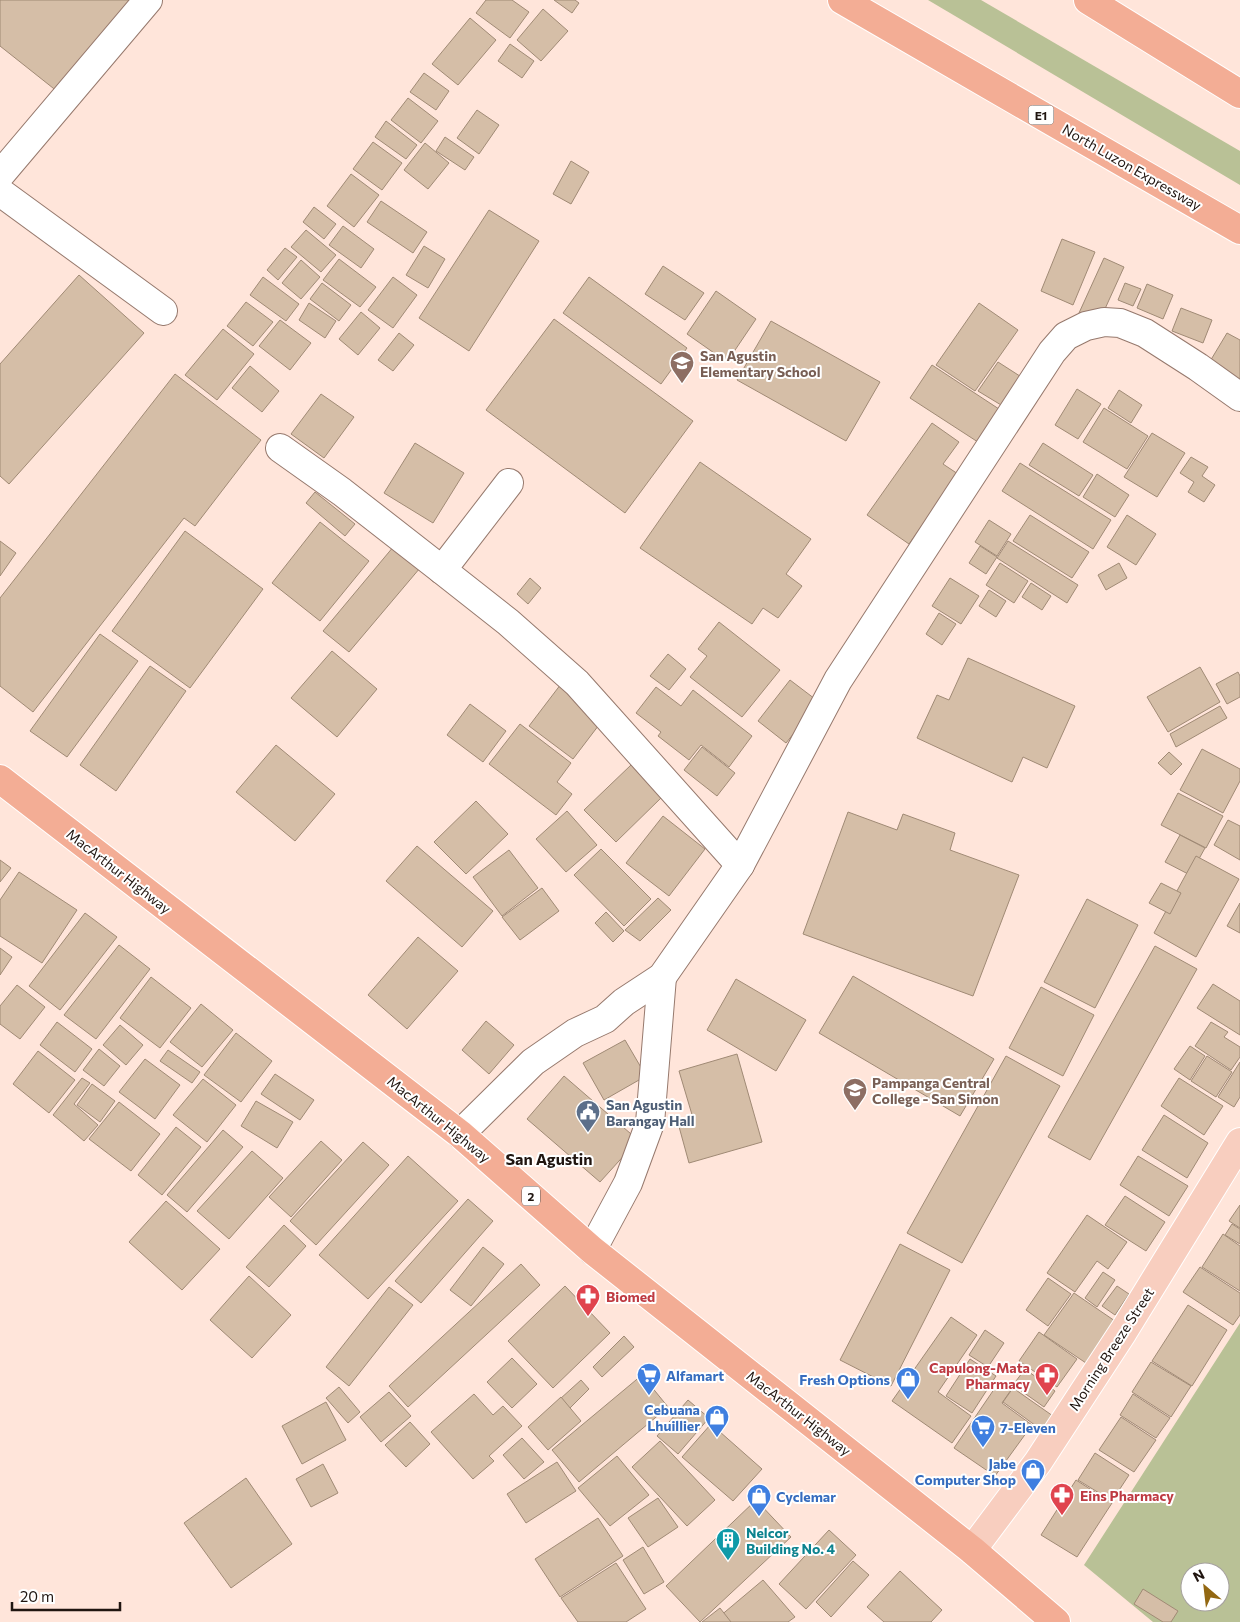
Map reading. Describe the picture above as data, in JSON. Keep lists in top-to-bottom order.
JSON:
{
  "streets": {
    "highway": [
      "E1",
      "North Luzon Expressway",
      "MacArthur Highway",
      "2"
    ],
    "main road": ["Morning Breeze Street"]
  },
  "crossings": [
    ["MacArthur Highway", "Morning Breeze Street"]
  ],
  "districts": ["San Agustin"],
  "places": {
    "school or university": ["San Agustin Elementary School", "Pampanga Central College - San Simon"],
    "public building": ["San Agustin Barangay Hall"],
    "pharmacy": ["Biomed", "Capulong-Mata Pharmacy", "Eins Pharmacy"],
    "supermarket": ["Alfamart", "7-Eleven"],
    "shop": [
      "Fresh Options",
      "Cebuana Lhuillier",
      "Jabe Computer Shop",
      "Cyclemar"
    ],
    "building": ["Nelcor Building No. 4"]
  },
  "scale_bar": "20 m",
  "north": "top left"
}
